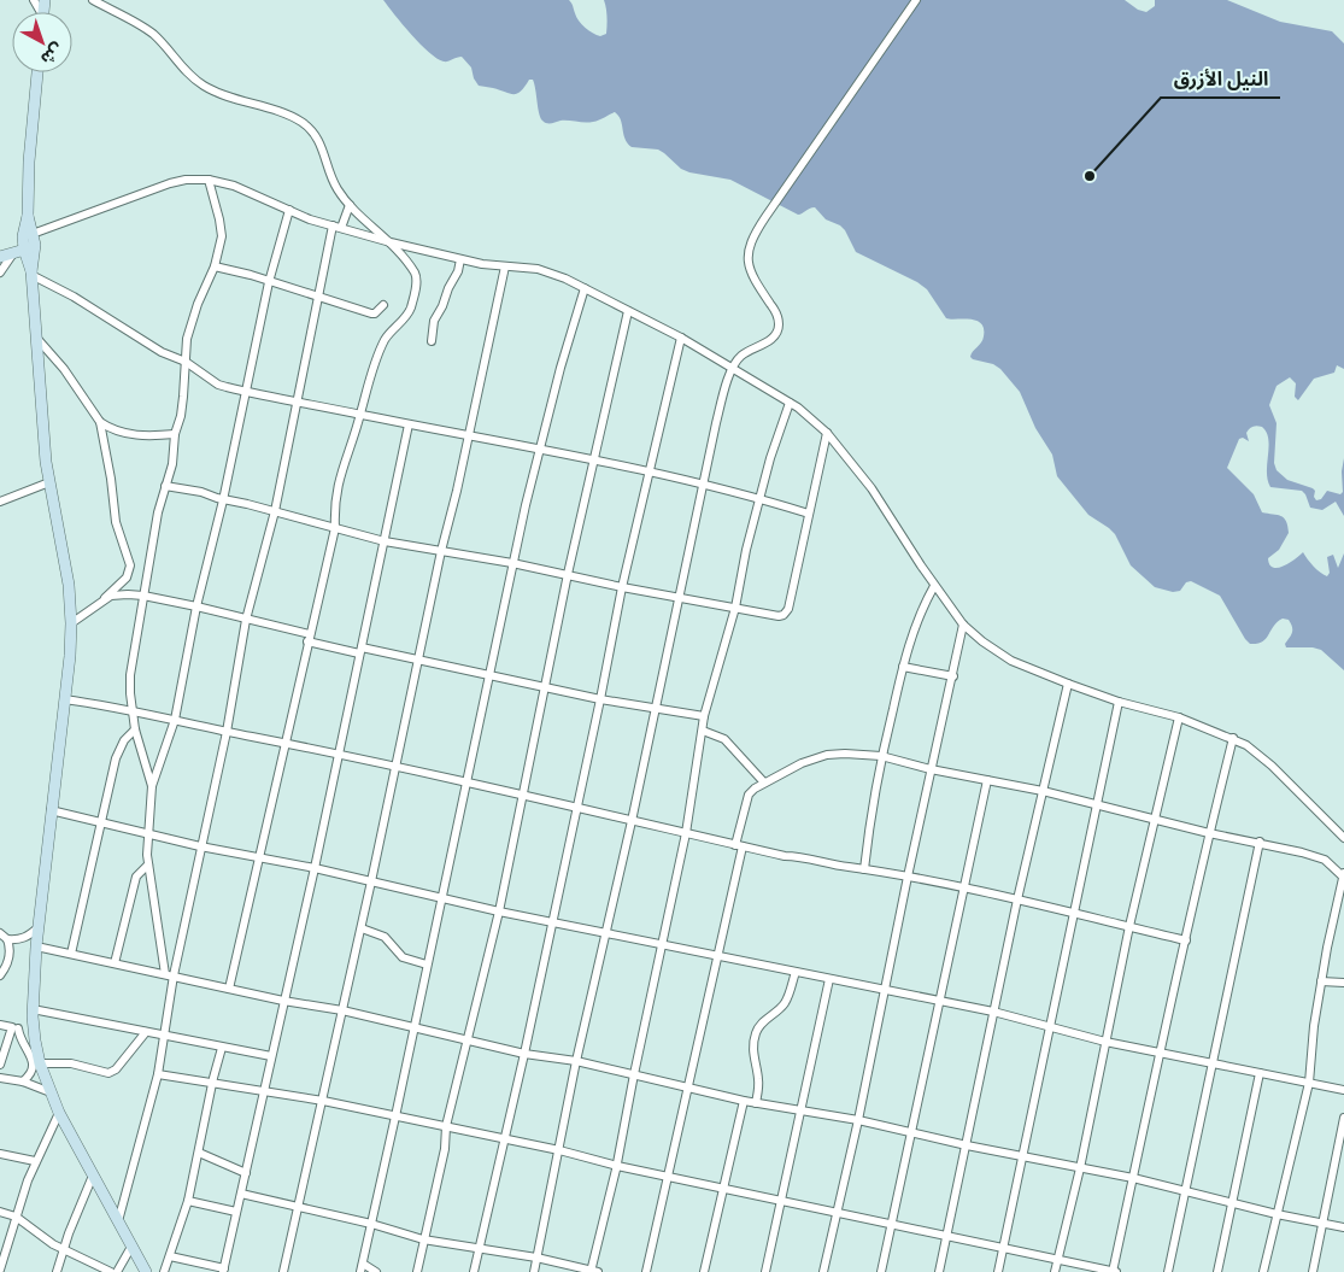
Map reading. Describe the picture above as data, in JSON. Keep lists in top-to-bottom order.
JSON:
{
  "places": ["النيل الأزرق"],
  "north": "bottom right"
}
